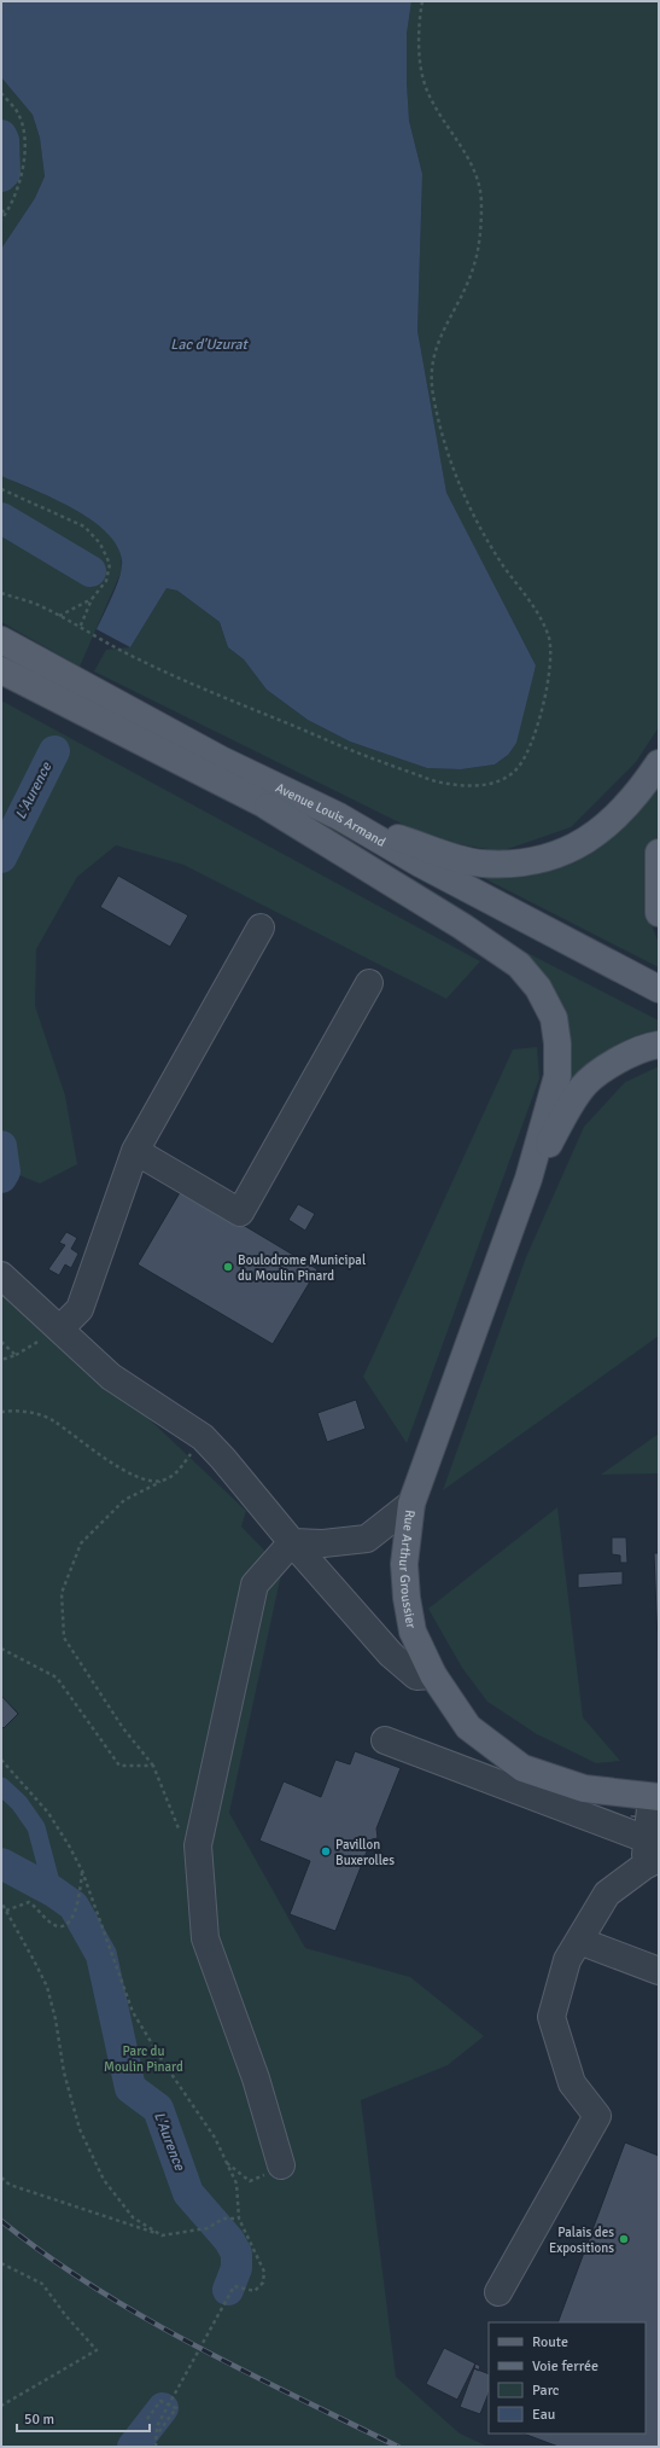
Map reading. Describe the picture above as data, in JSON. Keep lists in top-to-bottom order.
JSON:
{
  "streets": {
    "main road": ["Avenue Louis Armand", "Rue Arthur Groussier"]
  },
  "water": ["Lac d'Uzurat", "L'Aurence"],
  "parks": ["Parc du Moulin Pinard"],
  "places": ["Boulodrome Municipal du Moulin Pinard", "Pavillon Buxerolles", "Palais des Expositions"],
  "legend": [
    "Route",
    "Voie ferrée",
    "Parc",
    "Eau"
  ],
  "scale_bar": "50 m"
}
